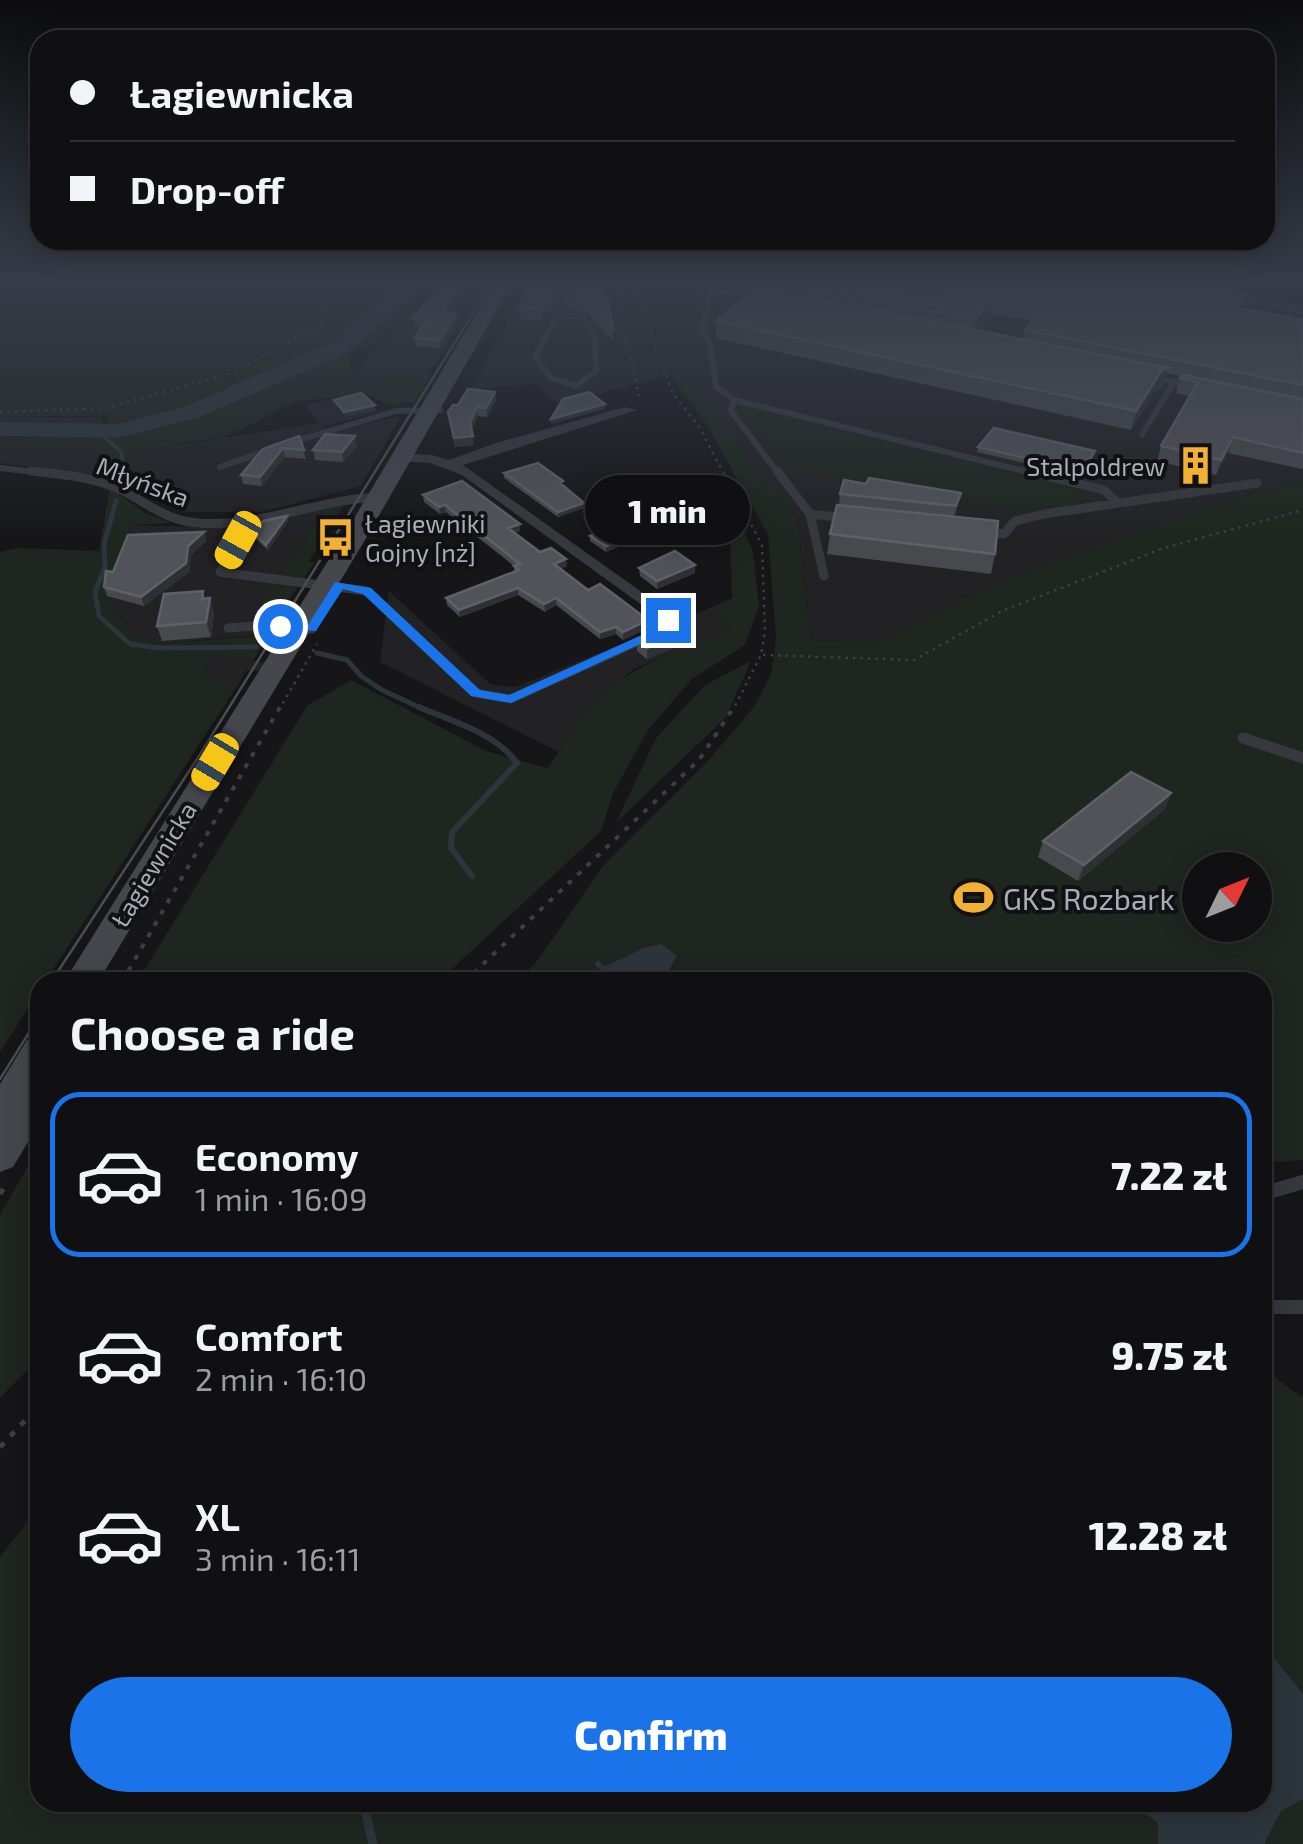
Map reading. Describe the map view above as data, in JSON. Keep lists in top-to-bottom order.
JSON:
{
  "streets": {
    "main road": ["Łagiewnicka"],
    "lane": ["Młyńska"]
  },
  "crossings": [
    ["Młyńska", "Łagiewnicka"]
  ],
  "places": {
    "building": ["Stalpoldrew"],
    "bus stop": ["Łagiewniki Gojny [nż]"],
    "sports": ["GKS Rozbark"]
  },
  "north": "top right",
  "page": {
    "banner": ["Łagiewnicka", "Drop-off"],
    "bubble": "1 min",
    "heading": "Choose a ride",
    "list": [
      {
        "name": "Economy",
        "note": "1 min · 16:09",
        "value": "7.22 zł"
      },
      {
        "name": "Comfort",
        "note": "2 min · 16:10",
        "value": "9.75 zł"
      },
      {
        "name": "XL",
        "note": "3 min · 16:11",
        "value": "12.28 zł"
      }
    ],
    "buttons": "Confirm"
  }
}
